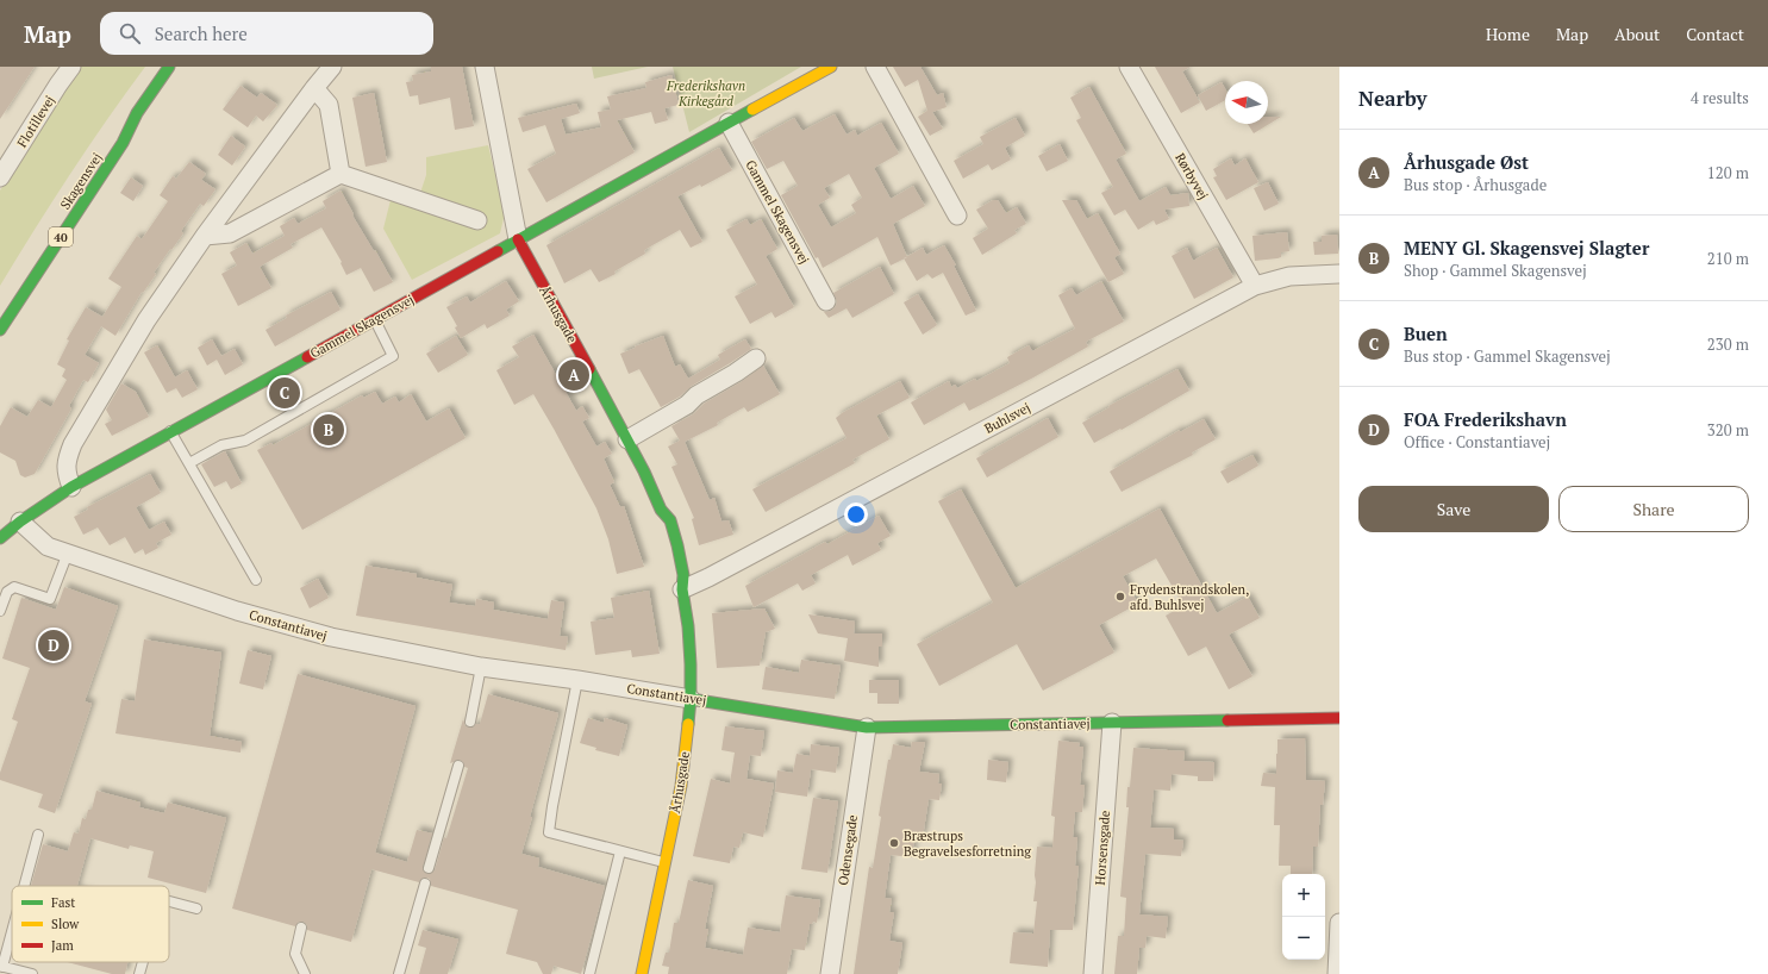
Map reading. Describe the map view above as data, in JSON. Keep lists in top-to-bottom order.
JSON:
{
  "streets": {
    "street": [
      "Flotillevej",
      "Rørbyvej",
      "Skagensvej",
      "Gammel Skagensvej",
      "40",
      "Århusgade",
      "Buhlsvej",
      "Constantiavej",
      "Horsensgade",
      "Odensegade"
    ]
  },
  "crossings": [
    ["Rørbyvej", "Buhlsvej"],
    ["Gammel Skagensvej", "Århusgade"],
    ["Gammel Skagensvej", "Constantiavej"],
    ["Århusgade", "Buhlsvej"],
    ["Århusgade", "Constantiavej"],
    ["Constantiavej", "Horsensgade"],
    ["Constantiavej", "Odensegade"]
  ],
  "parks": ["Frederikshavn Kirkegård"],
  "places": ["Frydenstrandskolen, afd. Buhlsvej", "Bræstrups Begravelsesforretning"],
  "legend": ["Fast", "Slow", "Jam"],
  "north": "left",
  "page": {
    "header": "Map",
    "search": "Search here",
    "nav": [
      "Home",
      "Map",
      "About",
      "Contact"
    ],
    "heading": ["Nearby", "4 results"],
    "list": [
      {
        "mark": "A",
        "name": "Århusgade Øst",
        "note": "Bus stop · Århusgade",
        "value": "120 m"
      },
      {
        "mark": "B",
        "name": "MENY Gl. Skagensvej Slagter",
        "note": "Shop · Gammel Skagensvej",
        "value": "210 m"
      },
      {
        "mark": "C",
        "name": "Buen",
        "note": "Bus stop · Gammel Skagensvej",
        "value": "230 m"
      },
      {
        "mark": "D",
        "name": "FOA Frederikshavn",
        "note": "Office · Constantiavej",
        "value": "320 m"
      }
    ],
    "pins": [
      "A",
      "C",
      "B",
      "D"
    ],
    "buttons": ["Save", "Share"],
    "map_buttons": ["+", "−"]
  }
}
